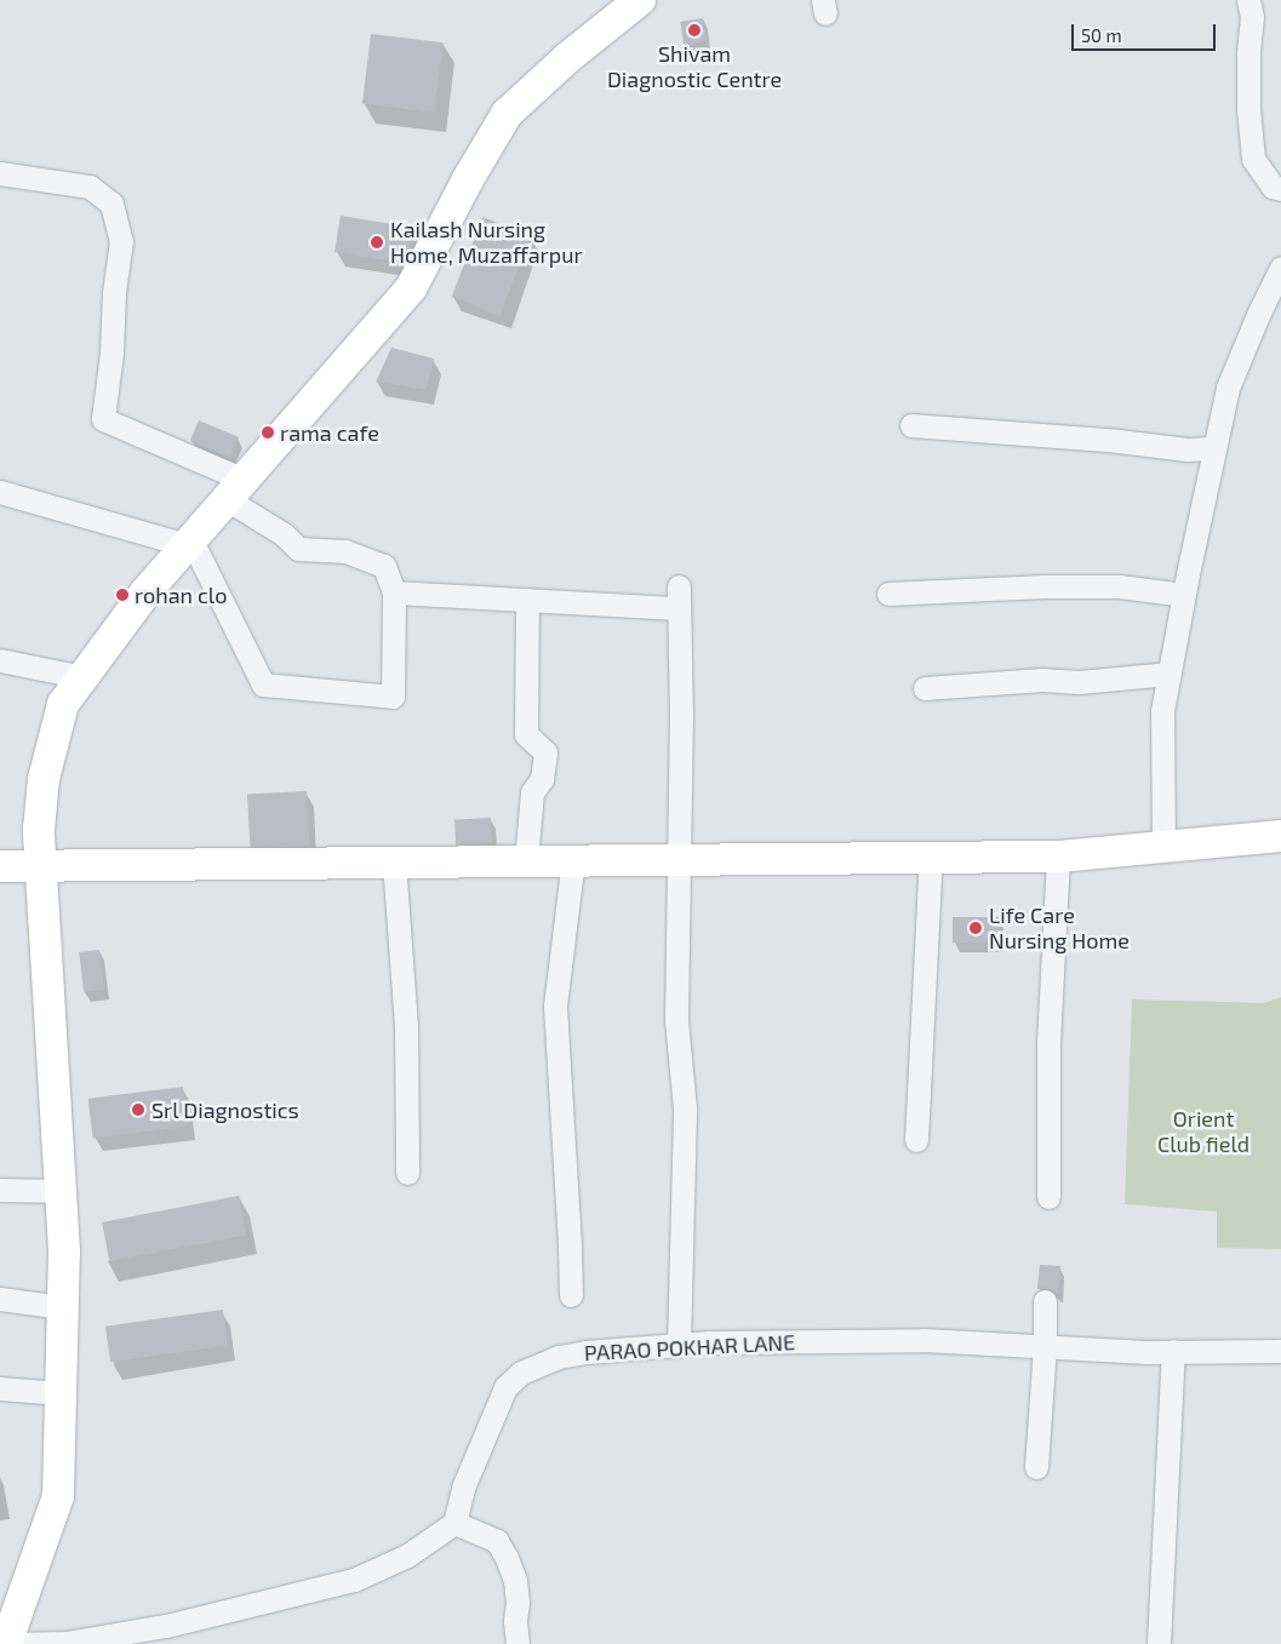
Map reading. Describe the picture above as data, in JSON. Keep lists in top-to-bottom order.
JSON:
{
  "streets": {
    "street": ["PARAO POKHAR LANE"]
  },
  "parks": ["Orient Club field"],
  "places": [
    "Shivam Diagnostic Centre",
    "Kailash Nursing Home, Muzaffarpur",
    "rama cafe",
    "rohan clo",
    "Life Care Nursing Home",
    "Srl Diagnostics"
  ],
  "scale_bar": "50 m"
}
